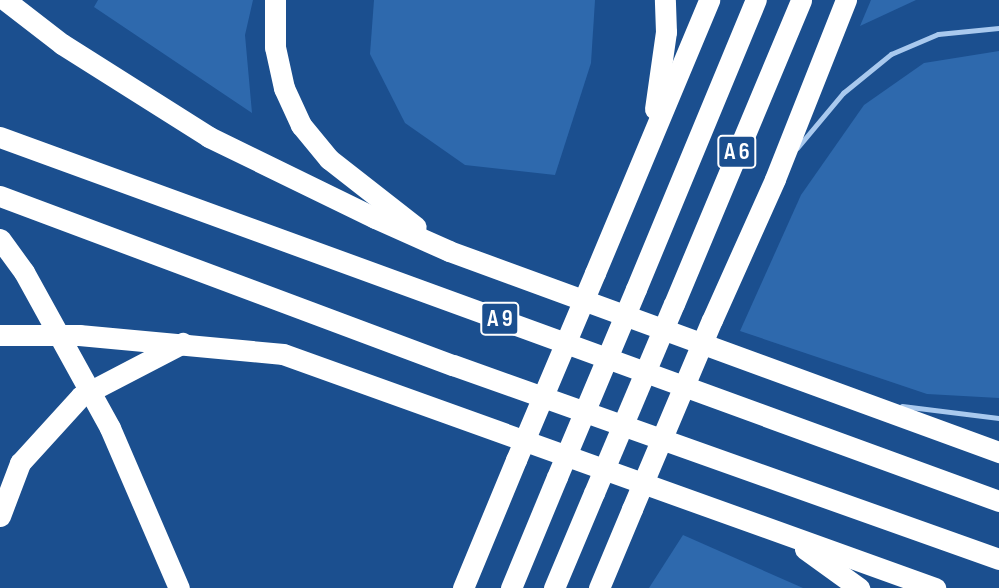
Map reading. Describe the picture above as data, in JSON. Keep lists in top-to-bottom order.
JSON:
{
  "streets": {
    "highway": ["A 6", "A 9"]
  }
}
